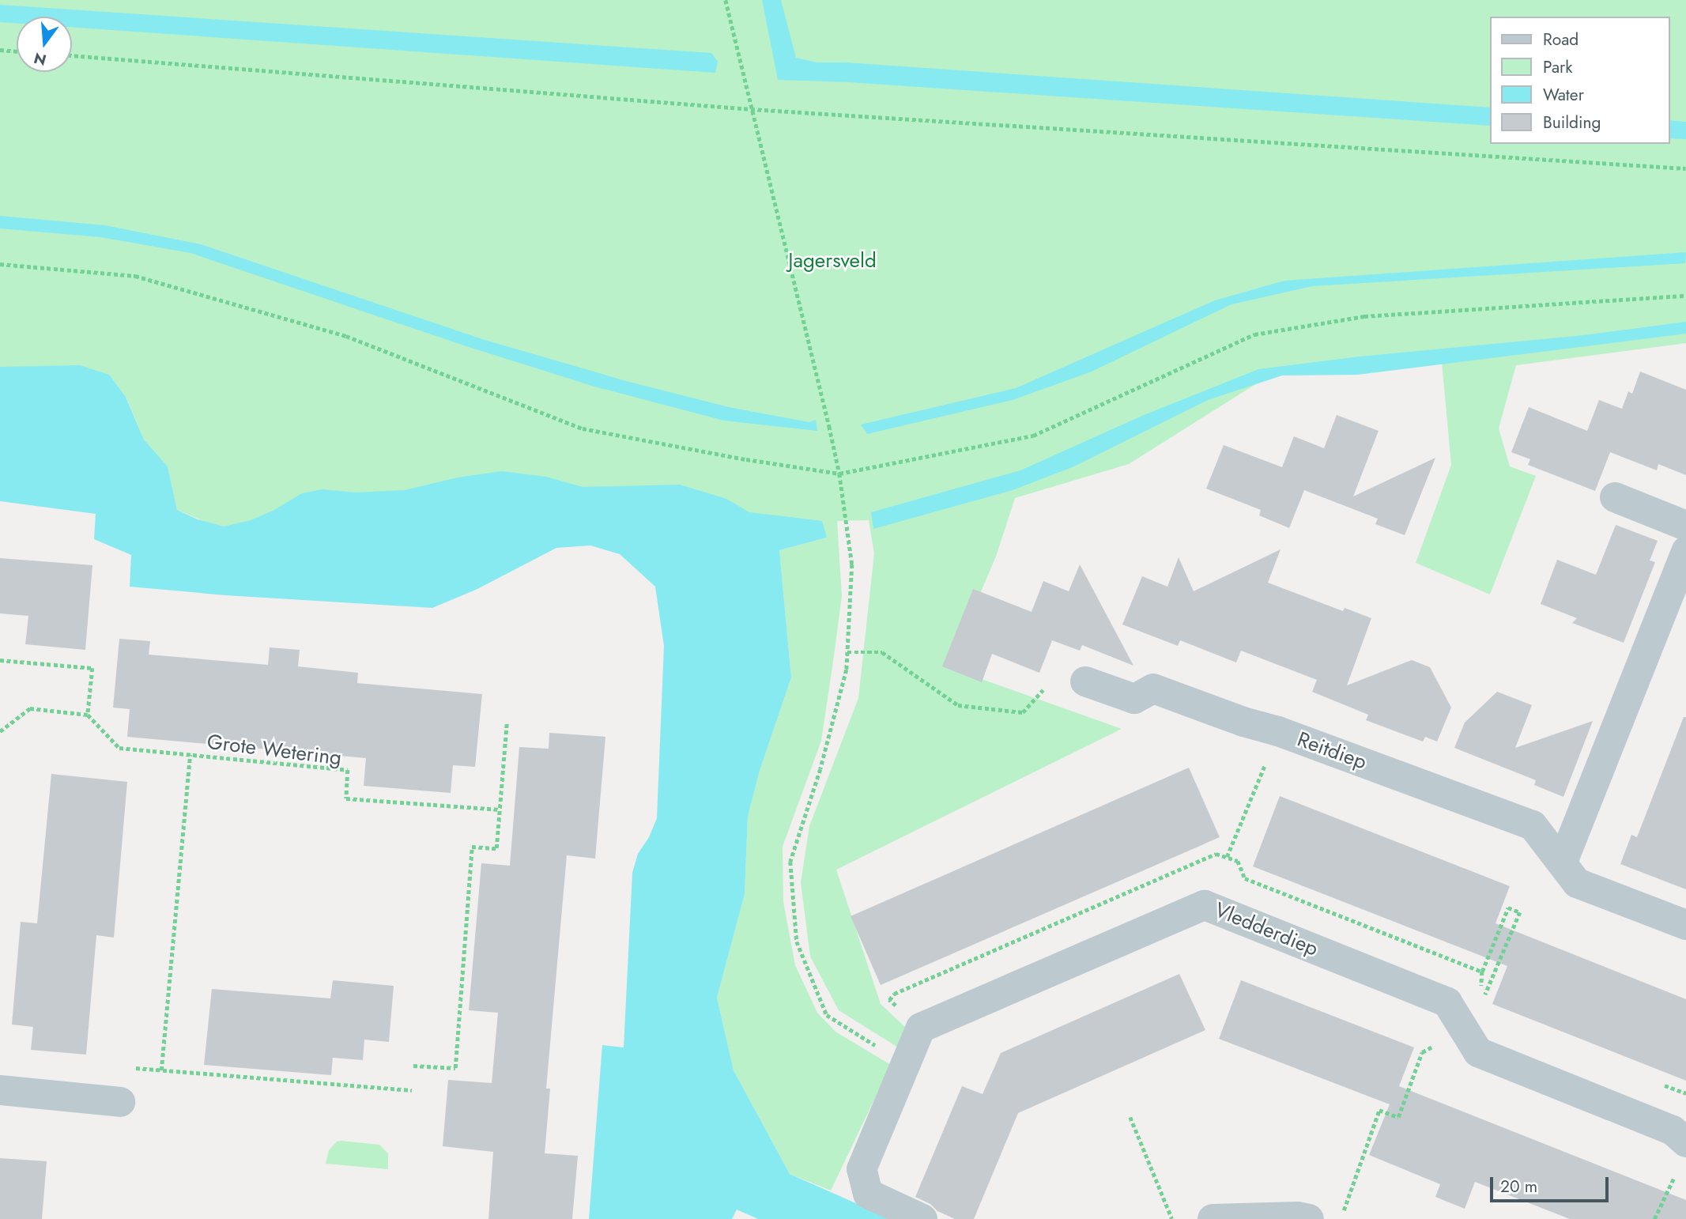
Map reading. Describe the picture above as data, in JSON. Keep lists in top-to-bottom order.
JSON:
{
  "streets": {
    "street": ["Reitdiep", "Vledderdiep"],
    "path": ["Grote Wetering"]
  },
  "parks": ["Jagersveld"],
  "legend": [
    "Road",
    "Park",
    "Water",
    "Building"
  ],
  "scale_bar": "20 m",
  "north": "bottom"
}
